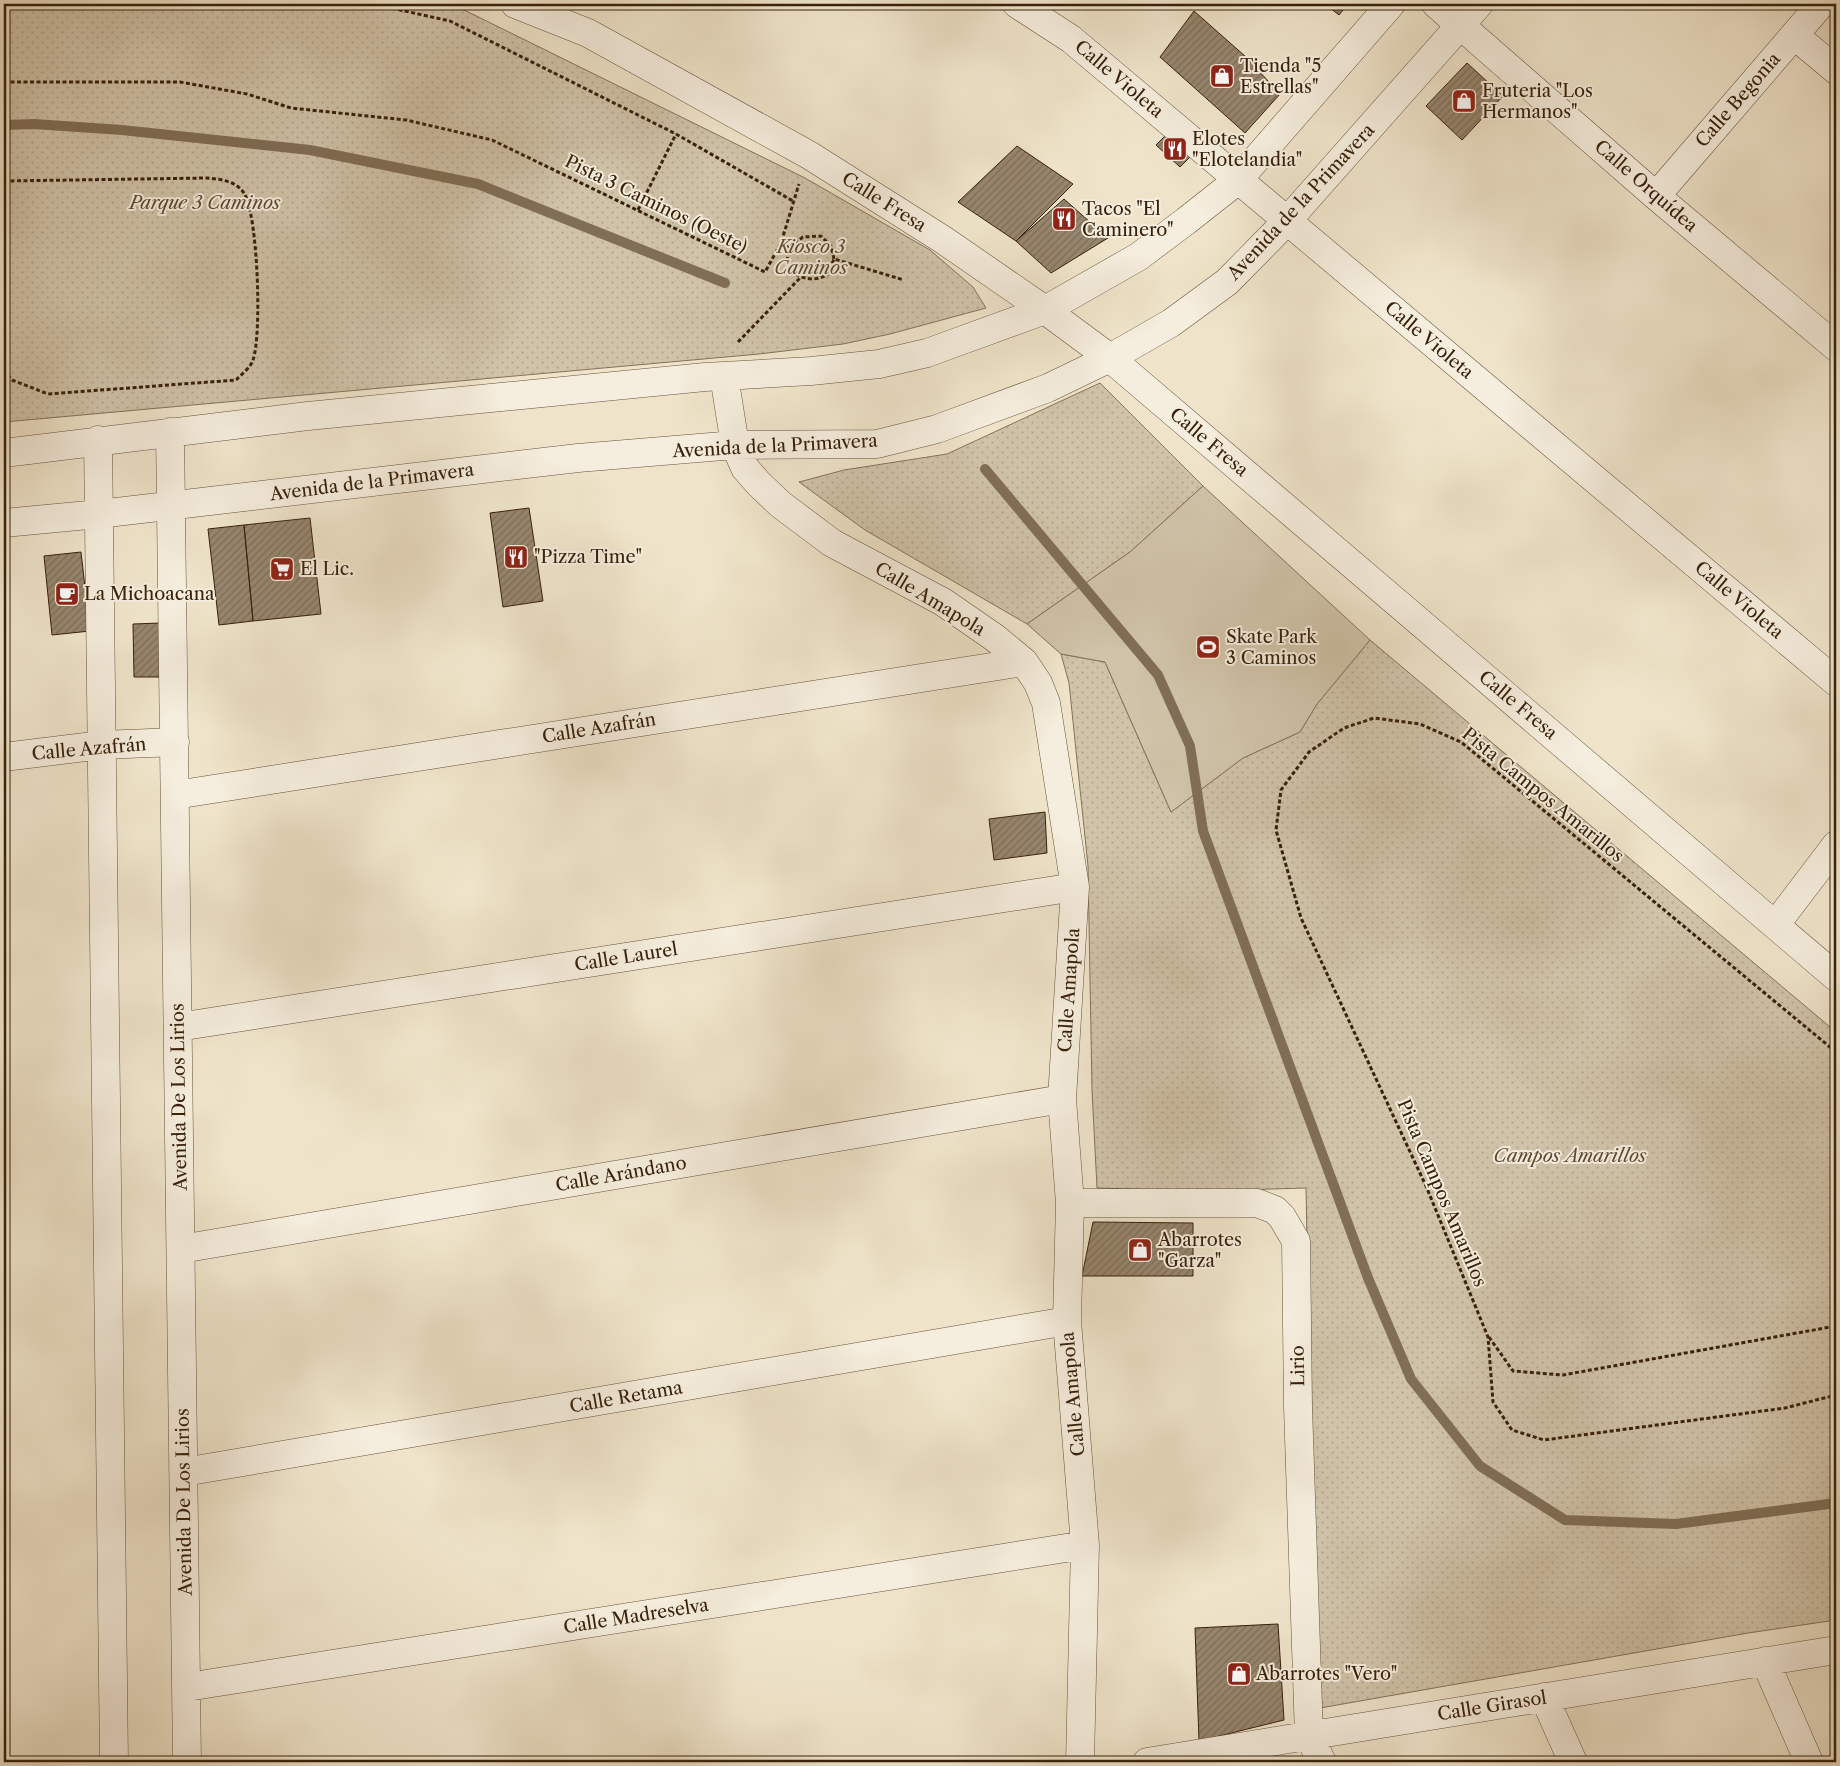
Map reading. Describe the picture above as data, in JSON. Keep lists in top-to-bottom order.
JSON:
{
  "streets": {
    "street": [
      "Calle Violeta",
      "Calle Begonia",
      "Calle Orquídea",
      "Calle Fresa",
      "Avenida de la Primavera",
      "Calle Amapola",
      "Calle Azafrán",
      "Calle Laurel",
      "Avenida De Los Lirios",
      "Calle Arándano",
      "Lirio",
      "Calle Retama",
      "Calle Madreselva",
      "Calle Girasol"
    ],
    "path": ["Pista 3 Caminos (Oeste)", "Pista Campos Amarillos"]
  },
  "crossings": [
    ["Calle Violeta", "Avenida de la Primavera"],
    ["Calle Begonia", "Calle Orquídea"],
    ["Calle Orquídea", "Avenida de la Primavera"],
    ["Calle Fresa", "Avenida de la Primavera"],
    ["Avenida de la Primavera", "Calle Amapola"],
    ["Avenida de la Primavera", "Avenida De Los Lirios"],
    ["Calle Amapola", "Calle Azafrán"],
    ["Calle Amapola", "Calle Laurel"],
    ["Calle Amapola", "Calle Arándano"],
    ["Calle Amapola", "Lirio"],
    ["Calle Amapola", "Calle Retama"],
    ["Calle Amapola", "Calle Madreselva"],
    ["Calle Azafrán", "Avenida De Los Lirios"],
    ["Calle Laurel", "Avenida De Los Lirios"],
    ["Avenida De Los Lirios", "Calle Arándano"],
    ["Avenida De Los Lirios", "Calle Retama"],
    ["Avenida De Los Lirios", "Calle Madreselva"],
    ["Lirio", "Calle Girasol"]
  ],
  "parks": ["Parque 3 Caminos", "Kiosco 3 Caminos", "Campos Amarillos"],
  "places": {
    "shop": [
      "Tienda \"5 Estrellas\"",
      "Fruteria \"Los Hermanos\"",
      "Abarrotes \"Garza\"",
      "Abarrotes \"Vero\""
    ],
    "restaurant": ["Elotes \"Elotelandia\"", "Tacos \"El Caminero\"", "\"Pizza Time\""],
    "supermarket": ["El Lic."],
    "cafe": ["La Michoacana"],
    "sports": ["Skate Park 3 Caminos"]
  }
}
